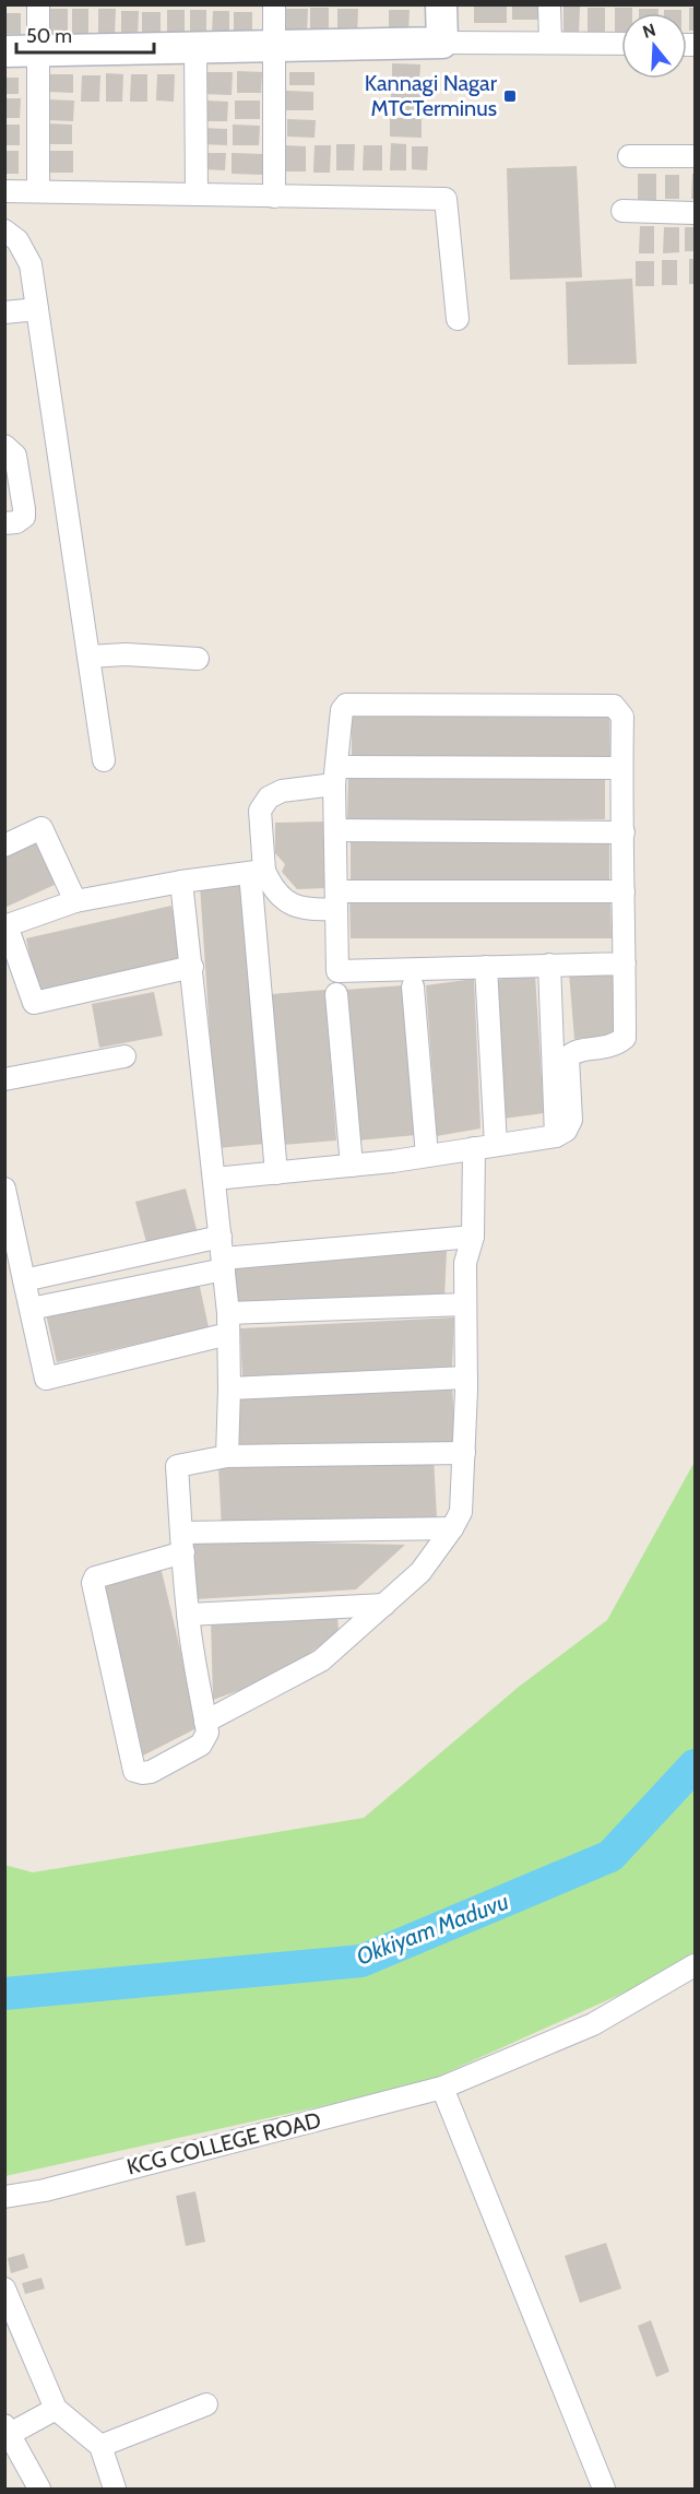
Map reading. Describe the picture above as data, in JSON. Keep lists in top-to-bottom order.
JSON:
{
  "streets": {
    "street": ["KCG COLLEGE ROAD"]
  },
  "water": ["Okkiyam Maduvu"],
  "places": {
    "transit": ["Kannagi Nagar MTCTerminus"]
  },
  "scale_bar": "50 m",
  "north": "top"
}
